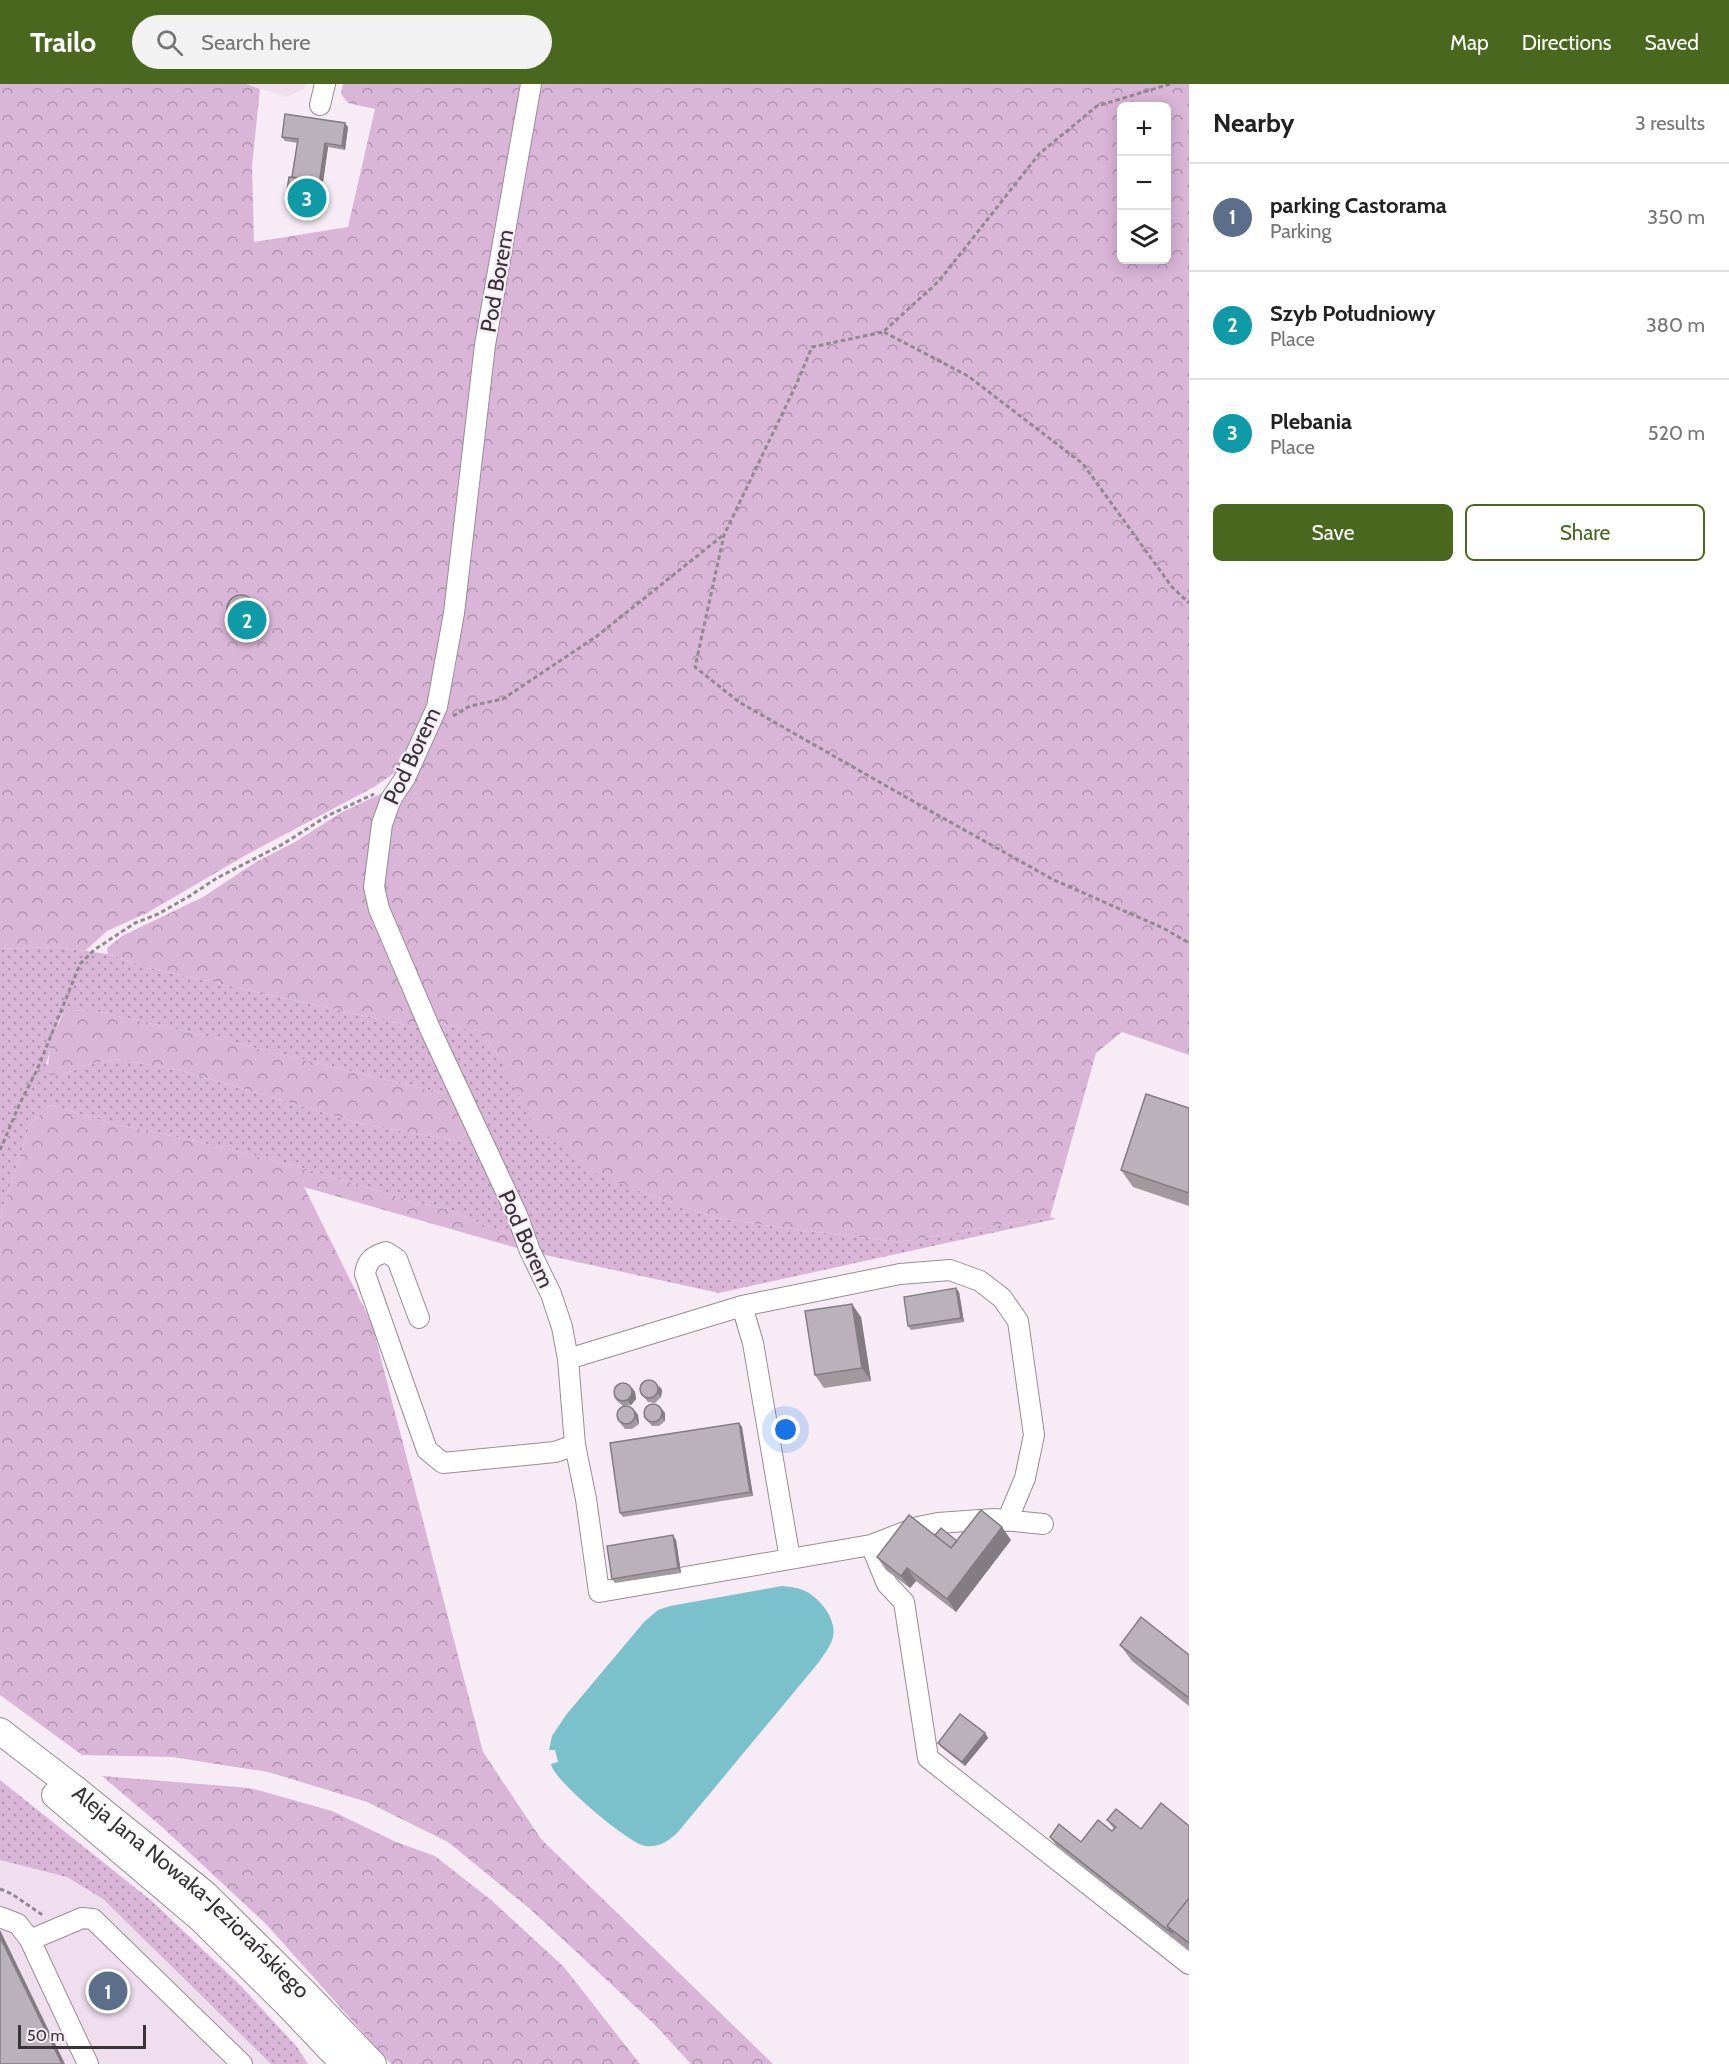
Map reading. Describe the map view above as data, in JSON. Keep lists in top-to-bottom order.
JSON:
{
  "streets": {
    "main road": ["Aleja Jana Nowaka-Jeziorańskiego"],
    "street": ["Pod Borem"]
  },
  "scale_bar": "50 m",
  "page": {
    "header": "Trailo",
    "search": "Search here",
    "nav": ["Map", "Directions", "Saved"],
    "heading": ["Nearby", "3 results"],
    "map_buttons": ["+", "−"],
    "list": [
      {
        "mark": "1",
        "name": "parking Castorama",
        "note": "Parking",
        "value": "350 m"
      },
      {
        "mark": "2",
        "name": "Szyb Południowy",
        "note": "Place",
        "value": "380 m"
      },
      {
        "mark": "3",
        "name": "Plebania",
        "note": "Place",
        "value": "520 m"
      }
    ],
    "pins": ["3", "2", "1"],
    "buttons": ["Save", "Share"],
    "scale": "50 m"
  }
}
